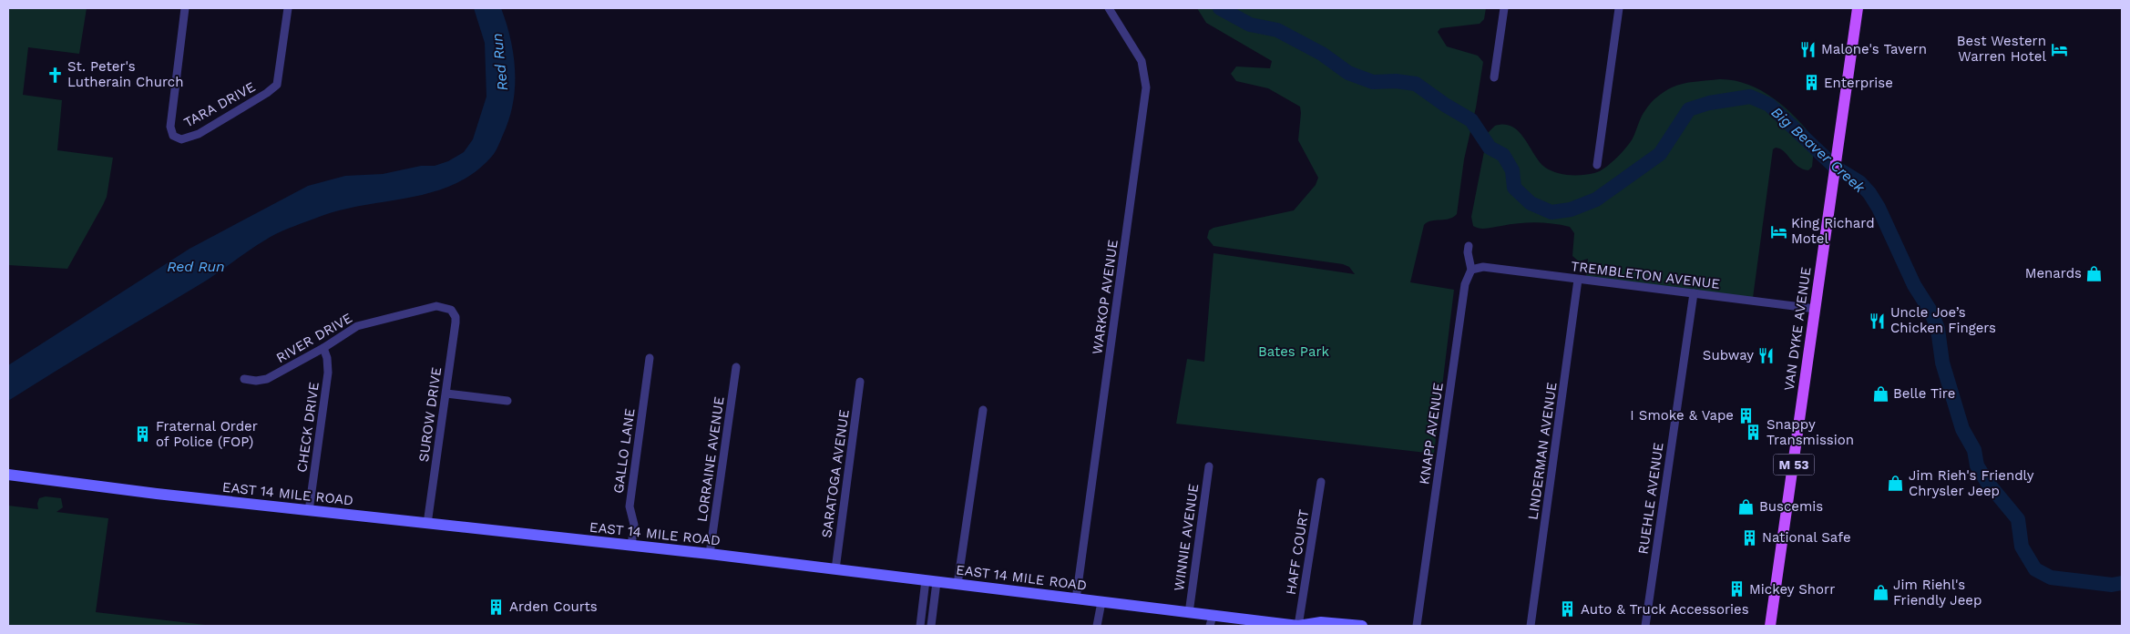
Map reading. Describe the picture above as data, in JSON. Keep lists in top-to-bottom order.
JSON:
{
  "streets": {
    "main road": ["VAN DYKE AVENUE", "M 53", "EAST 14 MILE ROAD"],
    "street": [
      "TARA DRIVE",
      "TREMBLETON AVENUE",
      "WARKOP AVENUE",
      "RIVER DRIVE",
      "SUROW DRIVE",
      "CHECK DRIVE",
      "KNAPP AVENUE",
      "GALLO LANE",
      "LINDERMAN AVENUE",
      "LORRAINE AVENUE",
      "SARATOGA AVENUE",
      "RUEHLE AVENUE",
      "WINNIE AVENUE",
      "HAFF COURT"
    ]
  },
  "crossings": [
    ["TREMBLETON AVENUE", "VAN DYKE AVENUE"],
    ["TREMBLETON AVENUE", "KNAPP AVENUE"],
    ["TREMBLETON AVENUE", "LINDERMAN AVENUE"],
    ["TREMBLETON AVENUE", "RUEHLE AVENUE"],
    ["WARKOP AVENUE", "EAST 14 MILE ROAD"],
    ["RIVER DRIVE", "SUROW DRIVE"],
    ["RIVER DRIVE", "CHECK DRIVE"],
    ["SUROW DRIVE", "EAST 14 MILE ROAD"],
    ["CHECK DRIVE", "EAST 14 MILE ROAD"],
    ["GALLO LANE", "EAST 14 MILE ROAD"],
    ["LORRAINE AVENUE", "EAST 14 MILE ROAD"],
    ["SARATOGA AVENUE", "EAST 14 MILE ROAD"],
    ["EAST 14 MILE ROAD", "WINNIE AVENUE"],
    ["EAST 14 MILE ROAD", "HAFF COURT"]
  ],
  "water": ["Red Run", "Big Beaver Creek"],
  "parks": ["Bates Park"],
  "places": {
    "restaurant": ["Malone's Tavern", "Uncle Joe’s Chicken Fingers", "Subway"],
    "hotel": ["Best Western Warren Hotel", "King Richard Motel"],
    "church": ["St. Peter's Lutherain Church"],
    "building": [
      "Enterprise",
      "I Smoke & Vape",
      "Snappy Transmission",
      "Fraternal Order of Police (FOP)",
      "National Safe",
      "Mickey Shorr",
      "Arden Courts",
      "Auto & Truck Accessories"
    ],
    "shop": [
      "Menards",
      "Belle Tire",
      "Jim Rieh's Friendly Chrysler Jeep",
      "Buscemis",
      "Jim Riehl's Friendly Jeep"
    ]
  }
}
